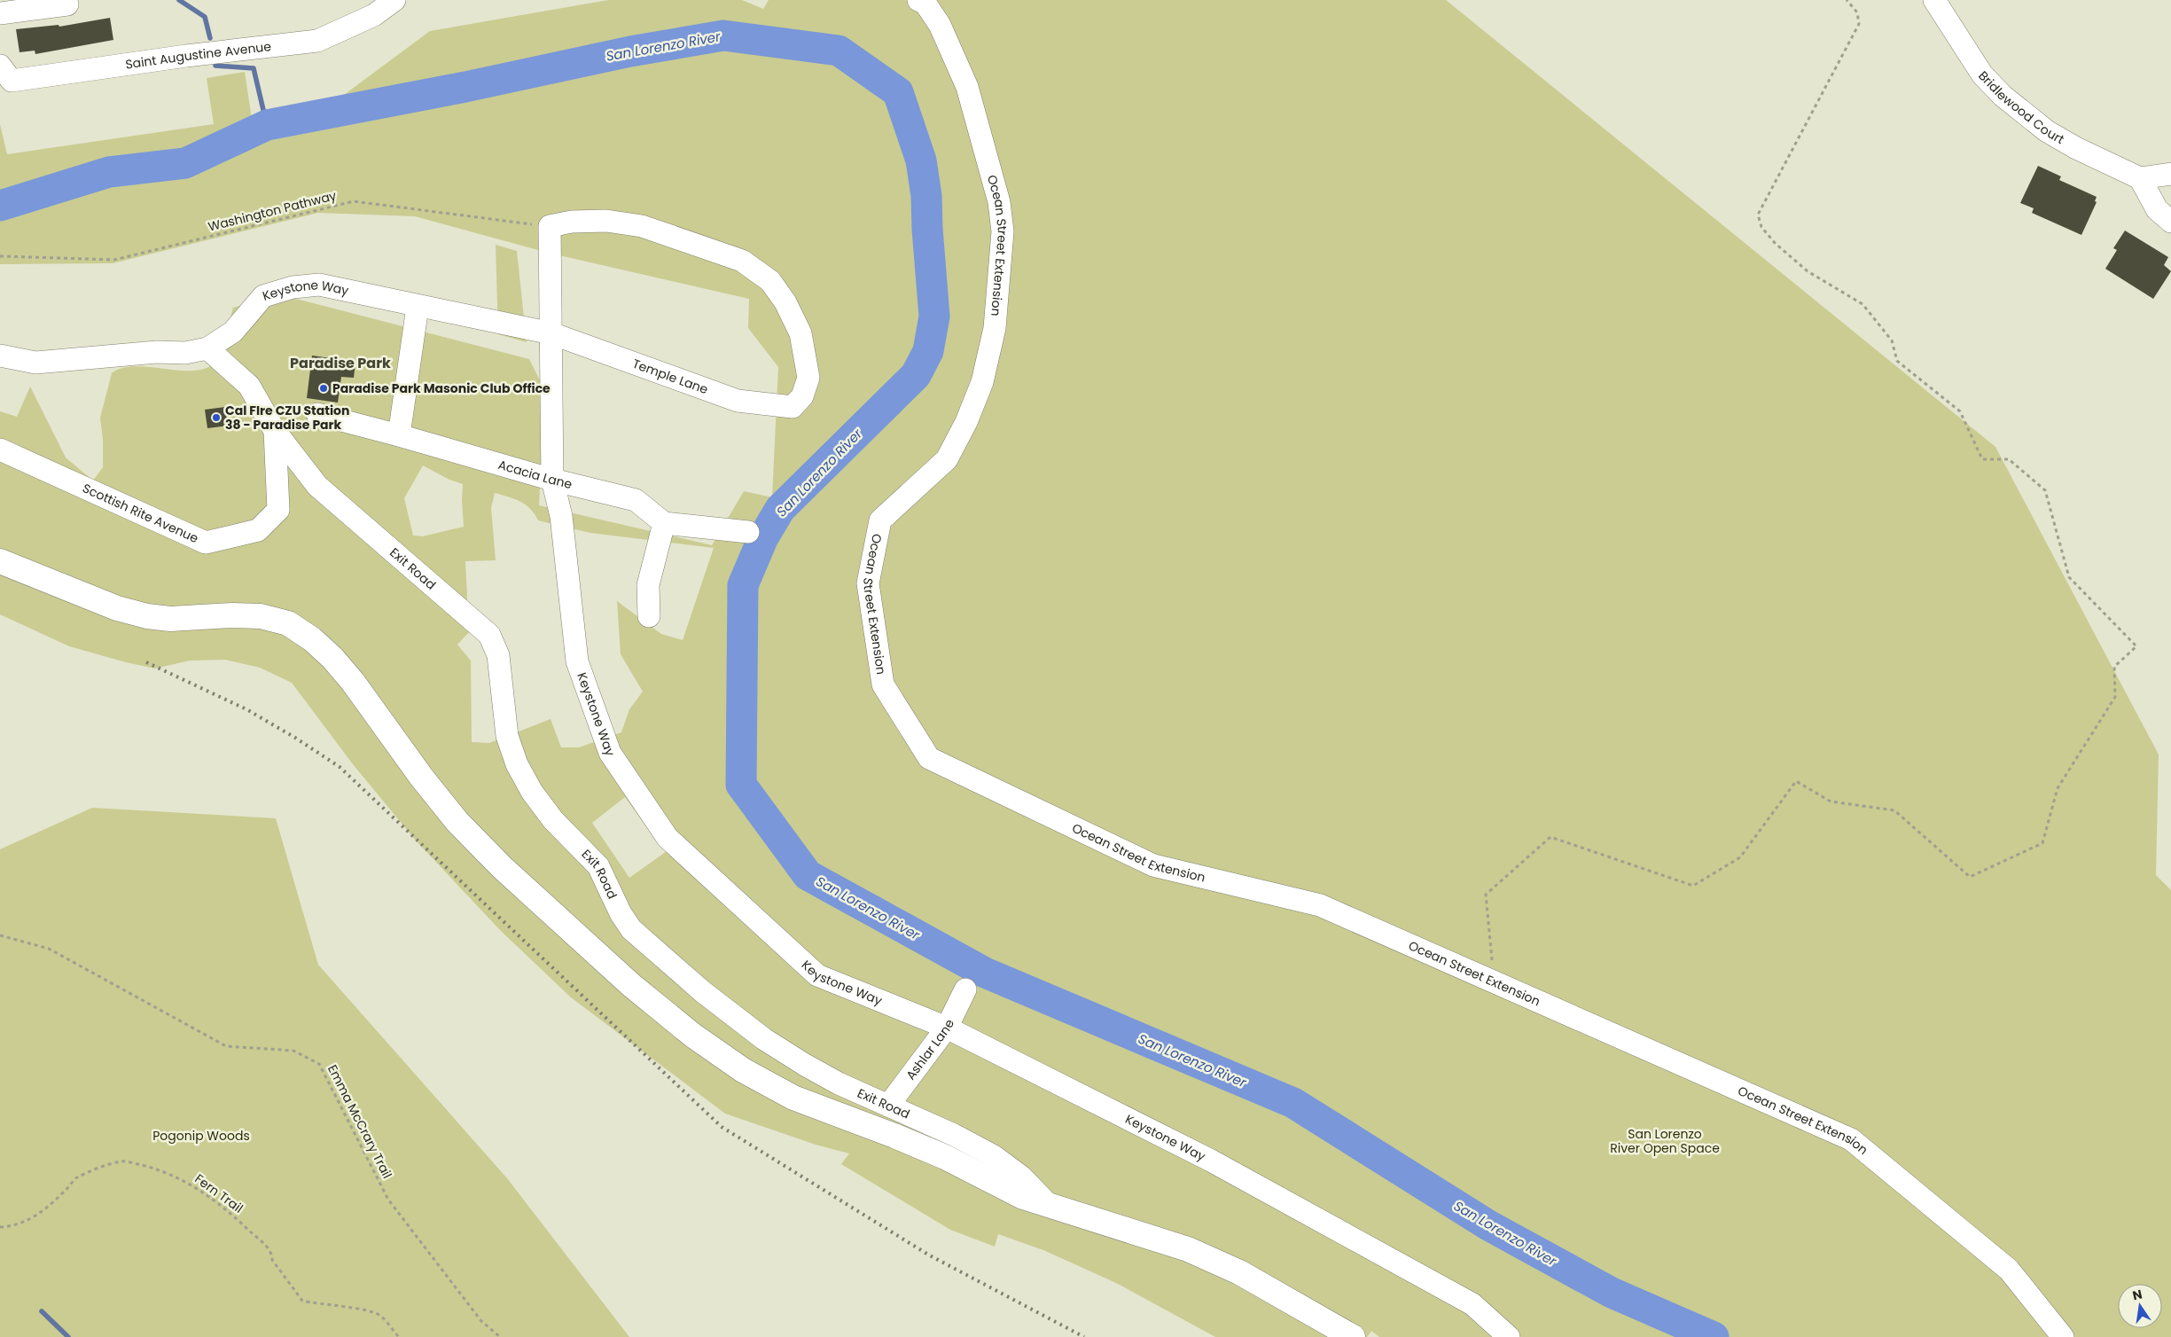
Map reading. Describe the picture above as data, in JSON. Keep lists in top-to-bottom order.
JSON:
{
  "streets": {
    "street": [
      "Saint Augustine Avenue",
      "Bridlewood Court",
      "Ocean Street Extension",
      "Keystone Way",
      "Temple Lane",
      "Acacia Lane",
      "Scottish Rite Avenue",
      "Exit Road",
      "Ashlar Lane"
    ],
    "path": ["Washington Pathway", "Emma McCrary Trail", "Fern Trail"]
  },
  "crossings": [
    ["Washington Pathway", "Keystone Way"],
    ["Washington Pathway", "Temple Lane"],
    ["Keystone Way", "Temple Lane"],
    ["Keystone Way", "Acacia Lane"],
    ["Keystone Way", "Scottish Rite Avenue"],
    ["Keystone Way", "Ashlar Lane"],
    ["Scottish Rite Avenue", "Exit Road"],
    ["Exit Road", "Ashlar Lane"]
  ],
  "districts": ["Paradise Park"],
  "water": ["San Lorenzo River"],
  "parks": ["San Lorenzo River Open Space", "Pogonip Woods"],
  "places": ["Paradise Park Masonic Club Office", "Cal FIre CZU Station 38 - Paradise Park"],
  "north": "top"
}
